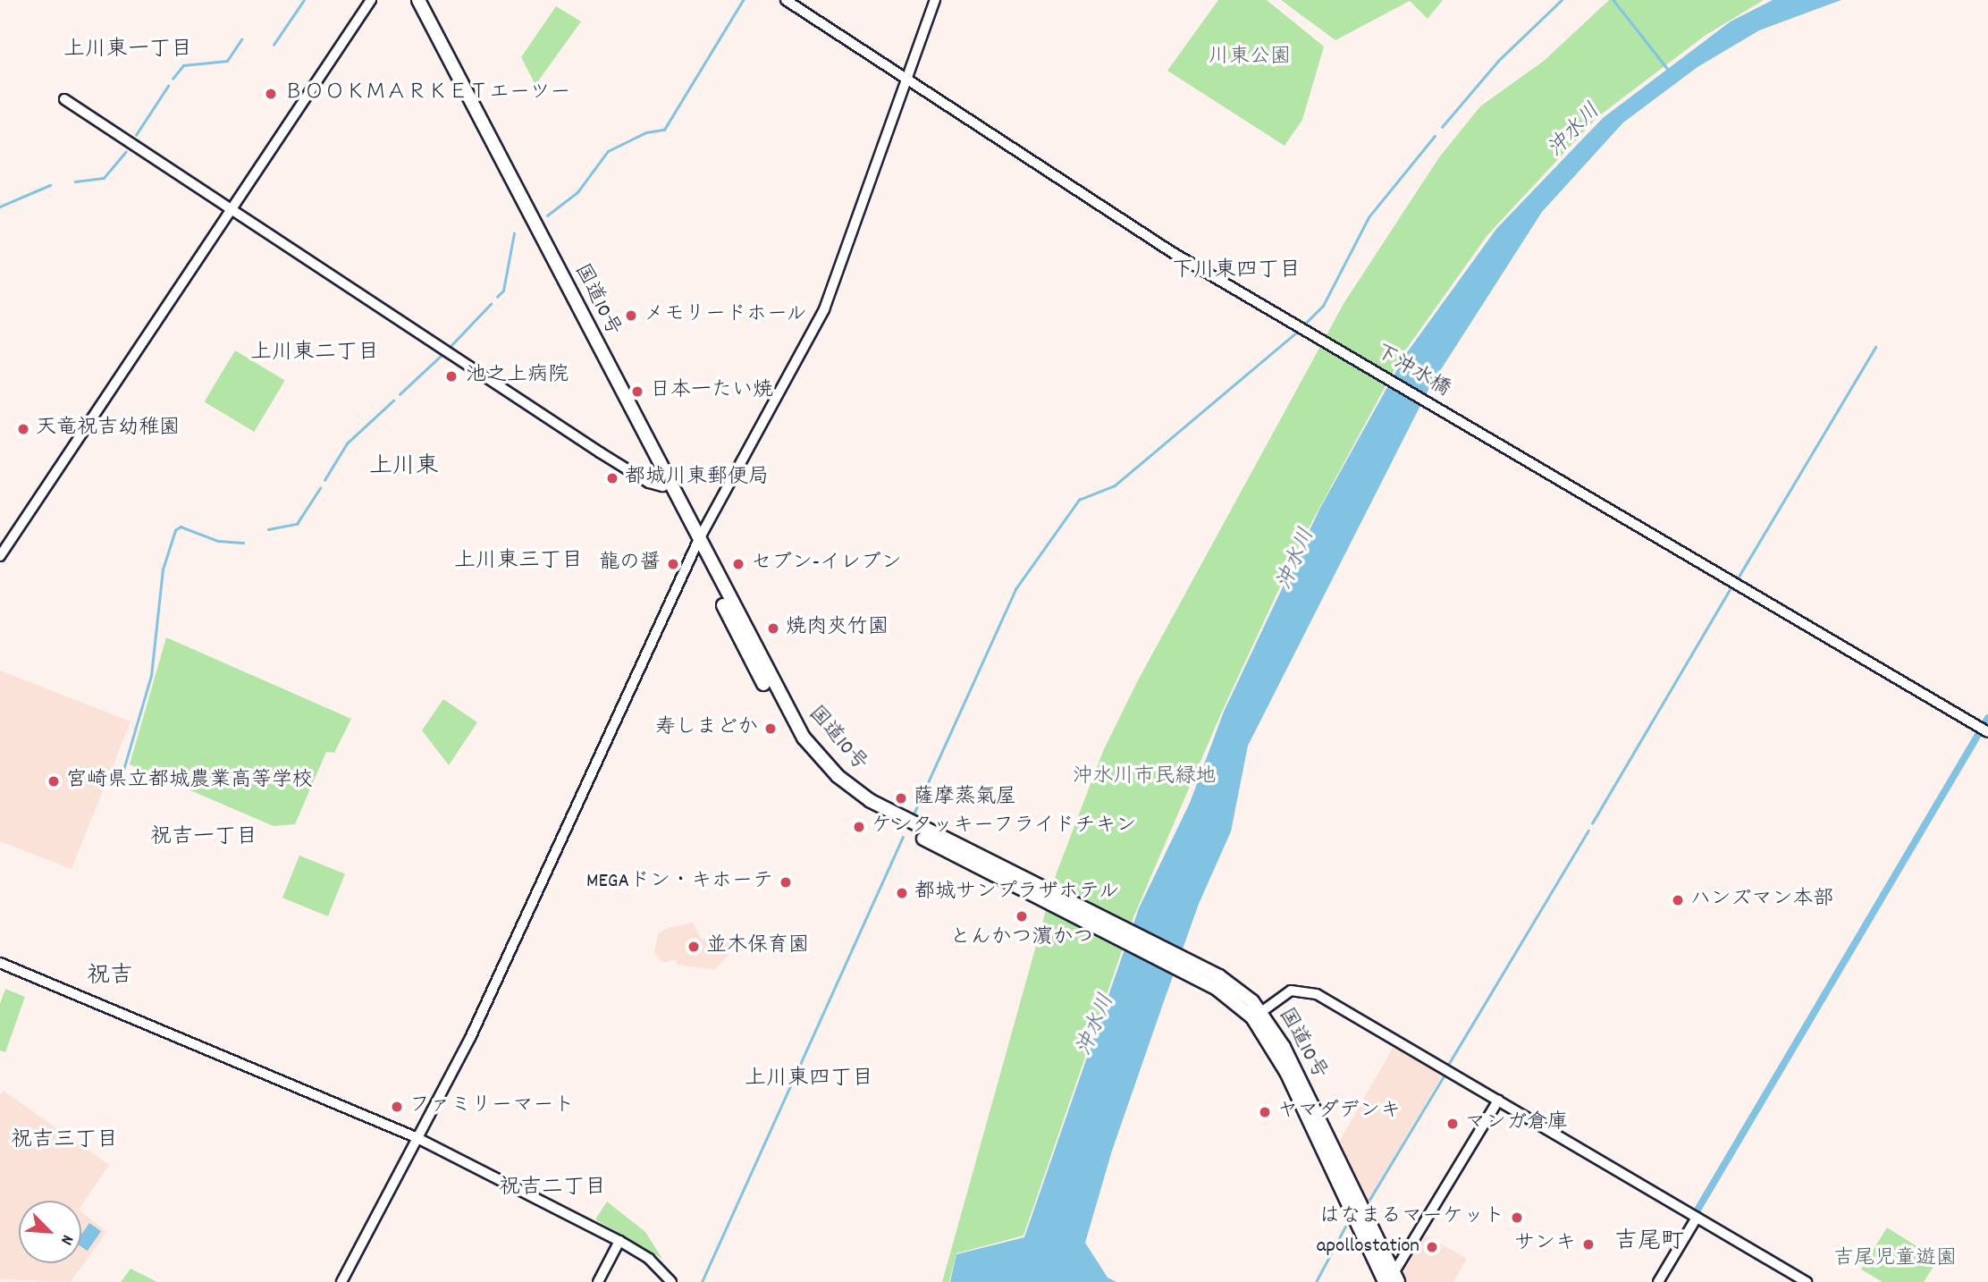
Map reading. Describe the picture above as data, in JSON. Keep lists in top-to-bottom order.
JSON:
{
  "streets": {
    "highway": ["国道10号"],
    "street": ["下沖水橋"]
  },
  "districts": [
    "上川東一丁目",
    "下川東四丁目",
    "上川東二丁目",
    "上川東",
    "上川東三丁目",
    "祝吉一丁目",
    "祝吉",
    "上川東四丁目",
    "祝吉三丁目",
    "祝吉二丁目",
    "吉尾町"
  ],
  "water": ["沖水川"],
  "parks": ["川東公園", "沖水川市民緑地", "吉尾児童遊園"],
  "places": [
    "ＢＯＯＫＭＡＲＫＥＴエーツー",
    "メモリードホール",
    "池之上病院",
    "日本一たい焼",
    "天竜祝吉幼稚園",
    "都城川東郵便局",
    "龍の醤",
    "セブン-イレブン",
    "焼肉夾竹園",
    "寿しまどか",
    "宮崎県立都城農業高等学校",
    "薩摩蒸氣屋",
    "ケンタッキーフライドチキン",
    "MEGAドン・キホーテ",
    "都城サンプラザホテル",
    "ハンズマン本部",
    "とんかつ濵かつ",
    "並木保育園",
    "ファミリーマート",
    "ヤマダデンキ",
    "マンガ倉庫",
    "はなまるマーケット",
    "サンキ",
    "apollostation"
  ],
  "north": "bottom right"
}
